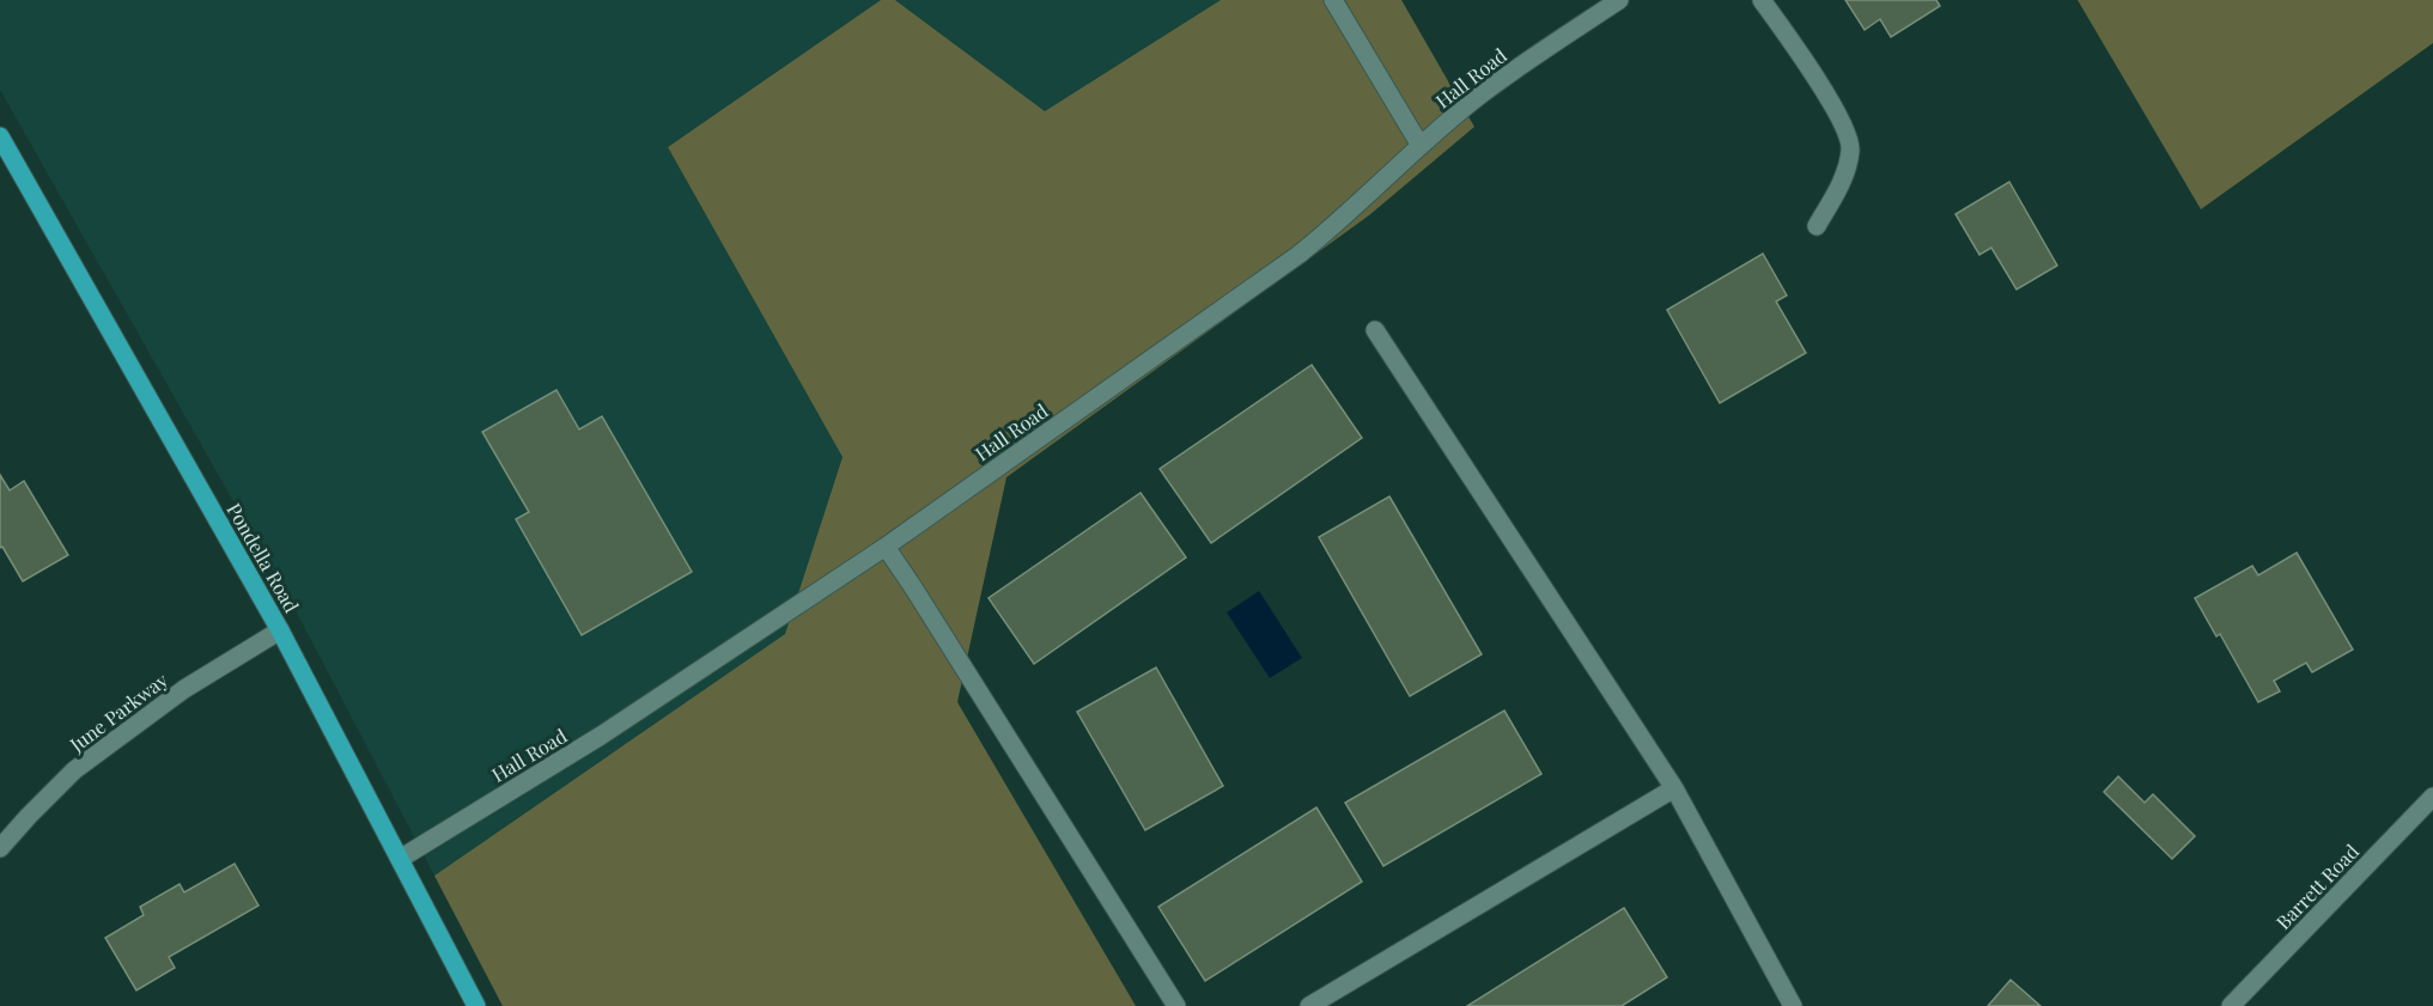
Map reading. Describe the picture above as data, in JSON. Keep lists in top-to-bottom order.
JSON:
{
  "streets": {
    "main road": ["Pondella Road"],
    "street": ["Hall Road", "June Parkway", "Barrett Road"]
  },
  "crossings": [
    ["Hall Road", "Pondella Road"],
    ["Pondella Road", "June Parkway"]
  ]
}
